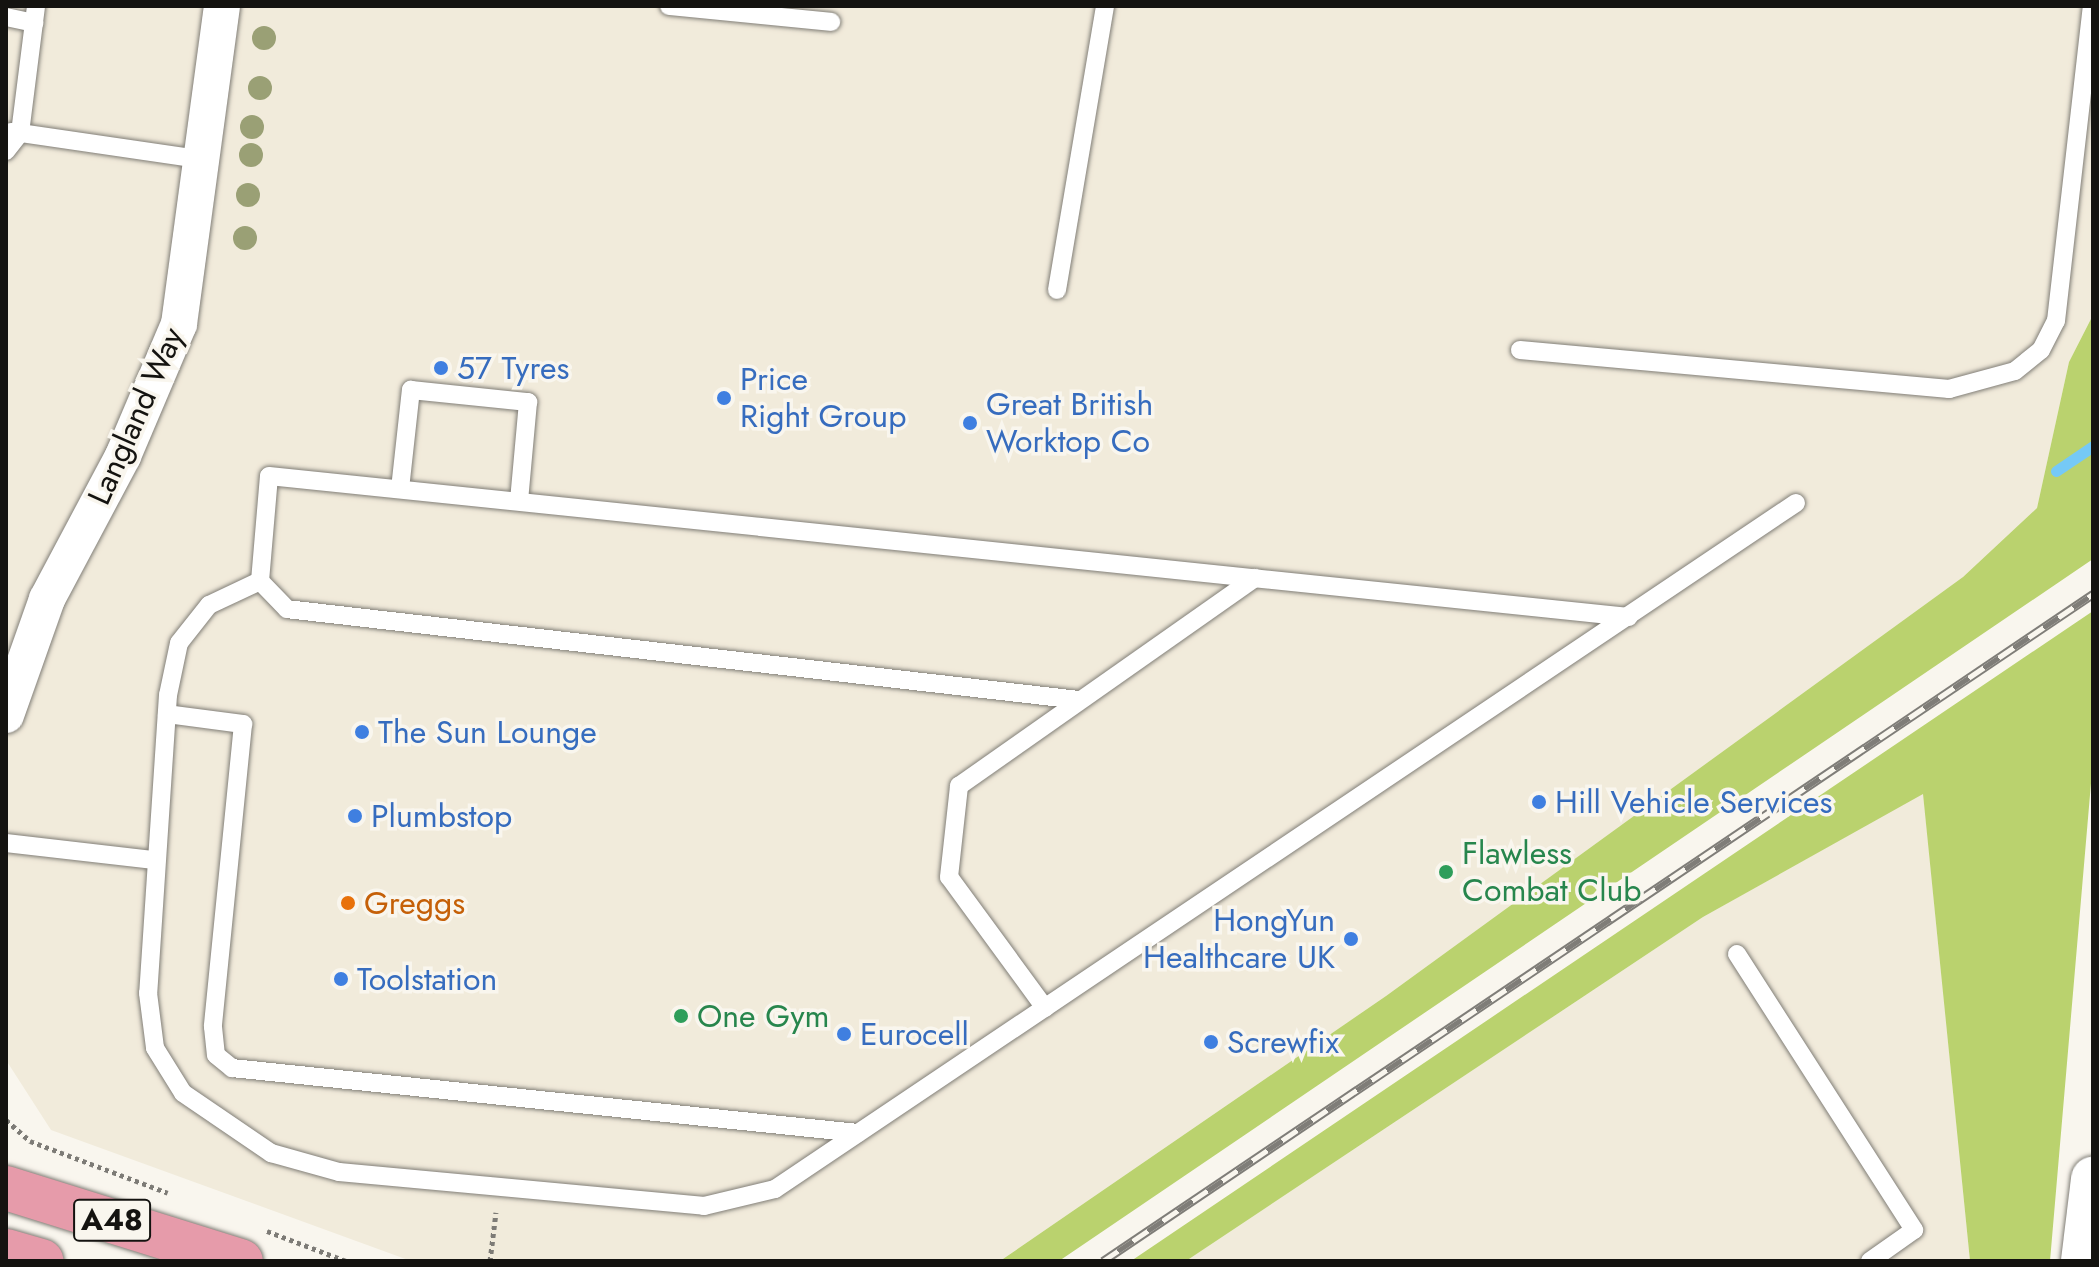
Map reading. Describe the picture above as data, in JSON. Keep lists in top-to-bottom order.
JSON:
{
  "streets": {
    "main road": ["A48"],
    "street": ["Langland Way"]
  },
  "places": [
    "57 Tyres",
    "Price Right Group",
    "Great British Worktop Co",
    "The Sun Lounge",
    "Hill Vehicle Services",
    "Plumbstop",
    "Flawless Combat Club",
    "Greggs",
    "HongYun Healthcare UK",
    "Toolstation",
    "One Gym",
    "Eurocell",
    "Screwfix"
  ]
}
